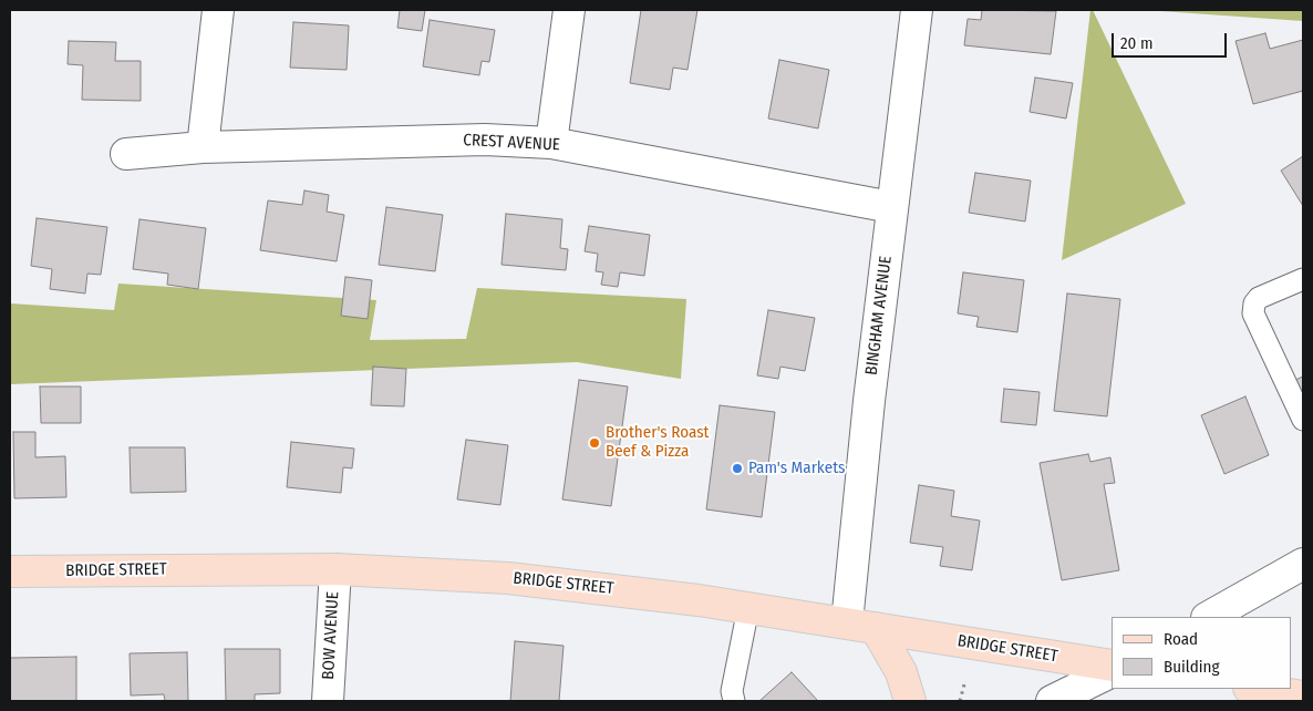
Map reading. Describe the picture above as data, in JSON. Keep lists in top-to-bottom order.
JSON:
{
  "streets": {
    "main road": ["BRIDGE STREET"],
    "street": ["CREST AVENUE", "BINGHAM AVENUE", "BOW AVENUE"]
  },
  "crossings": [
    ["CREST AVENUE", "BINGHAM AVENUE"],
    ["BINGHAM AVENUE", "BRIDGE STREET"],
    ["BRIDGE STREET", "BOW AVENUE"]
  ],
  "places": ["Brother's Roast Beef & Pizza", "Pam's Markets"],
  "legend": ["Road", "Building"],
  "scale_bar": "20 m"
}
